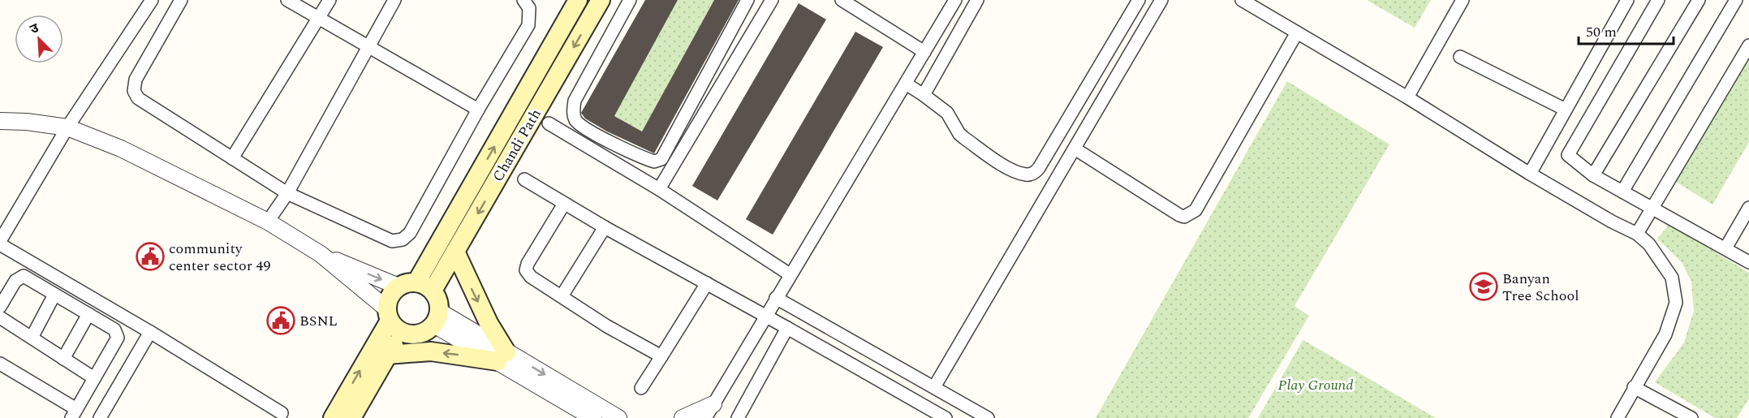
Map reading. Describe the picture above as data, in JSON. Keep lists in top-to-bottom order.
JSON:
{
  "streets": {
    "main road": ["Chandi Path"]
  },
  "parks": ["Play Ground"],
  "places": {
    "public building": ["community center sector 49", "BSNL"],
    "school or university": ["Banyan Tree School"]
  },
  "scale_bar": "50 m",
  "north": "top left"
}
